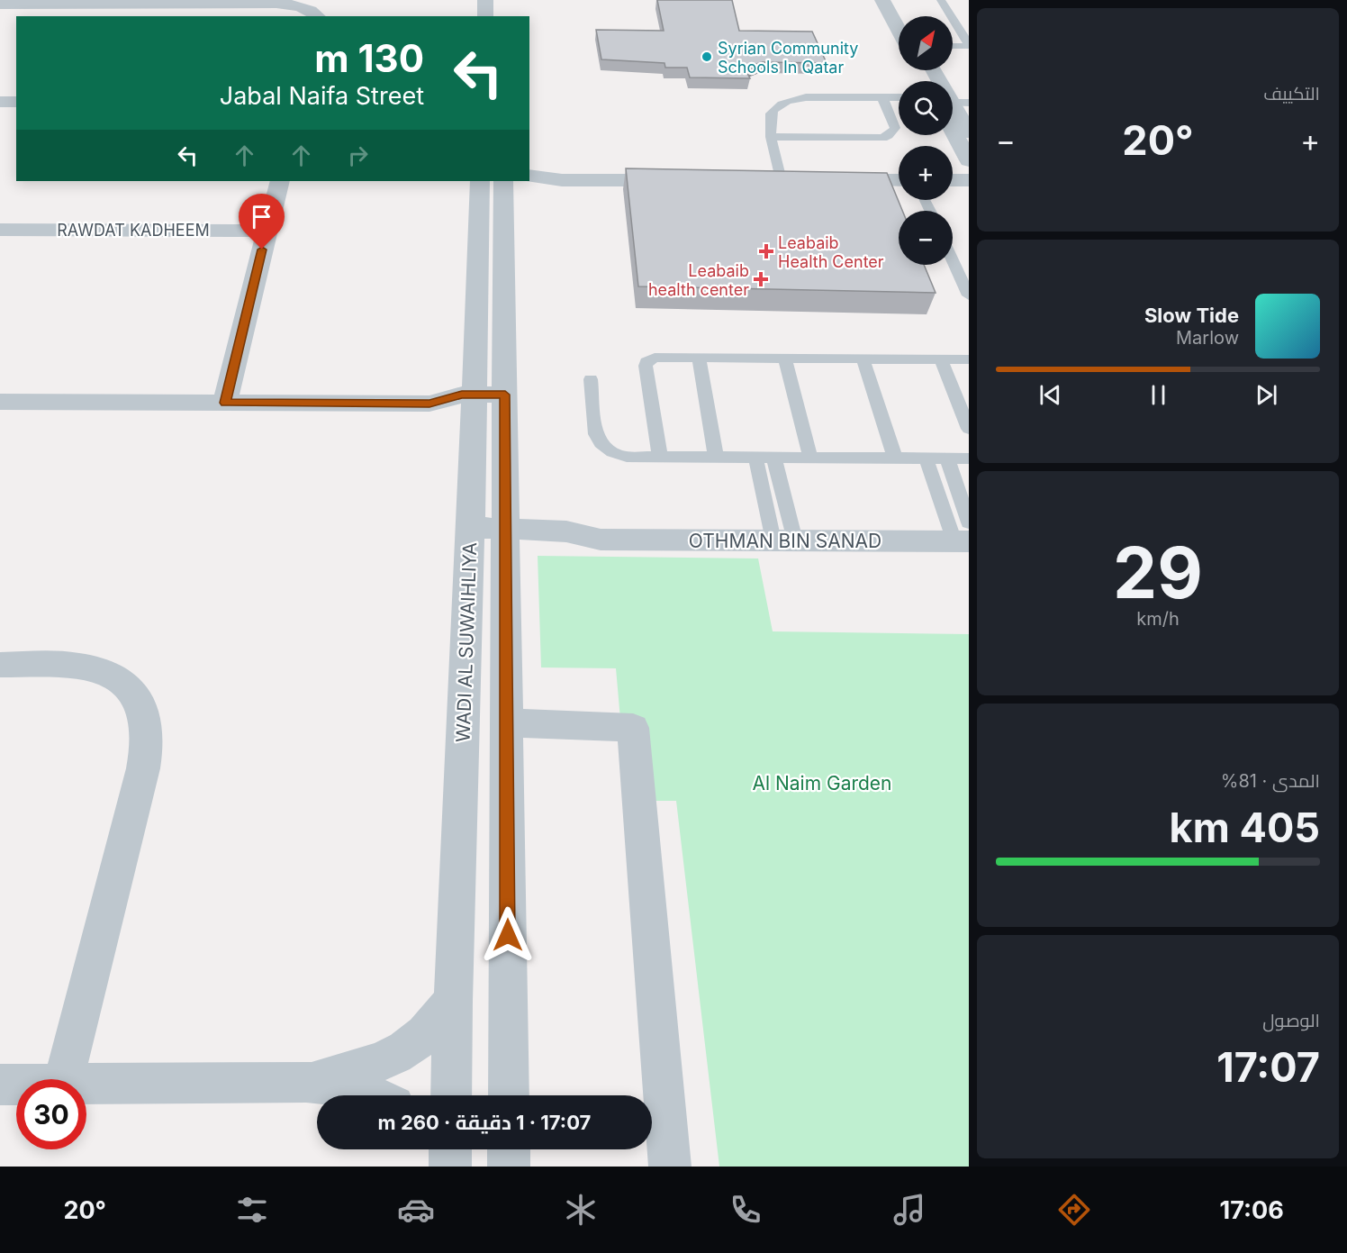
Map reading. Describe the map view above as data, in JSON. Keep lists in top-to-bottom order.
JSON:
{
  "streets": {
    "street": ["RAWDAT KADHEEM", "OTHMAN BIN SANAD", "WADI AL SUWAIHLIYA"]
  },
  "crossings": [
    ["OTHMAN BIN SANAD", "WADI AL SUWAIHLIYA"]
  ],
  "parks": ["Al Naim Garden"],
  "places": {
    "other": ["Syrian Community Schools In Qatar"],
    "health": ["Leabaib Health Center", "Leabaib health center"]
  },
  "north": "top right",
  "page": {
    "tile": [
      "التكييف",
      ["29", "km/h"],
      ["المدى · 81%", "405 km"],
      ["الوصول", "17:07"]
    ],
    "map_buttons": ["+", "−"],
    "turn": ["130 m", "Jabal Naifa Street"],
    "heat": ["−", "20°", "+"],
    "song": ["Slow Tide", "Marlow"],
    "limit": "30",
    "trip": "17:07 · 1 دقيقة · 260 m",
    "tabs": ["17:06", "20°"]
  }
}
